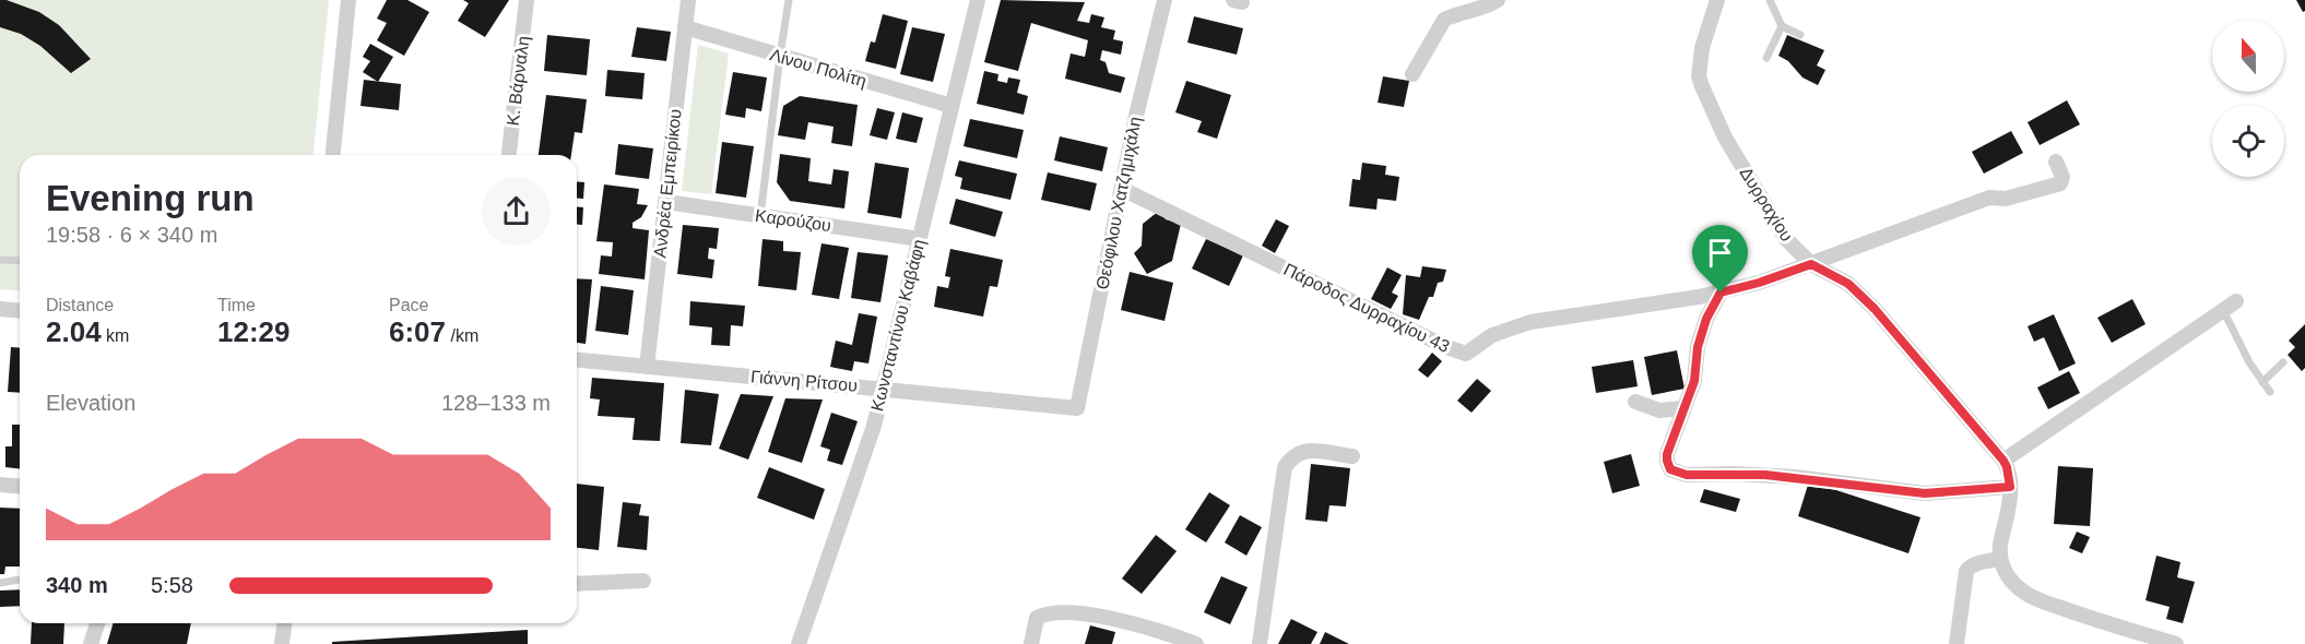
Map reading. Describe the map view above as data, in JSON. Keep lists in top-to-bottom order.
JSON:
{
  "streets": {
    "street": [
      "Λίνου Πολίτη",
      "Κ. Βάρναλη",
      "Ανδρέα Εμπειρίκου",
      "Θεόφιλου Χατζημιχάλη",
      "Δυρραχίου",
      "Καρούζου",
      "Πάροδος Δυρραχίου 43",
      "Κωνσταντίνου Καβάφη",
      "Γιάννη Ρίτσου"
    ]
  },
  "crossings": [
    ["Λίνου Πολίτη", "Ανδρέα Εμπειρίκου"],
    ["Λίνου Πολίτη", "Κωνσταντίνου Καβάφη"],
    ["Ανδρέα Εμπειρίκου", "Καρούζου"],
    ["Ανδρέα Εμπειρίκου", "Γιάννη Ρίτσου"],
    ["Θεόφιλου Χατζημιχάλη", "Πάροδος Δυρραχίου 43"],
    ["Θεόφιλου Χατζημιχάλη", "Γιάννη Ρίτσου"],
    ["Δυρραχίου", "Πάροδος Δυρραχίου 43"],
    ["Καρούζου", "Κωνσταντίνου Καβάφη"],
    ["Κωνσταντίνου Καβάφη", "Γιάννη Ρίτσου"]
  ],
  "north": "top",
  "page": {
    "heading": ["Evening run", "19:58 · 6 × 340 m"],
    "stats": [
      ["Distance", "2.04 km"],
      ["Time", "12:29"],
      ["Pace", "6:07 /km"]
    ],
    "chart": ["Elevation", "128–133 m"],
    "list": [
      {
        "name": "340 m",
        "note": "5:58"
      }
    ]
  }
}
